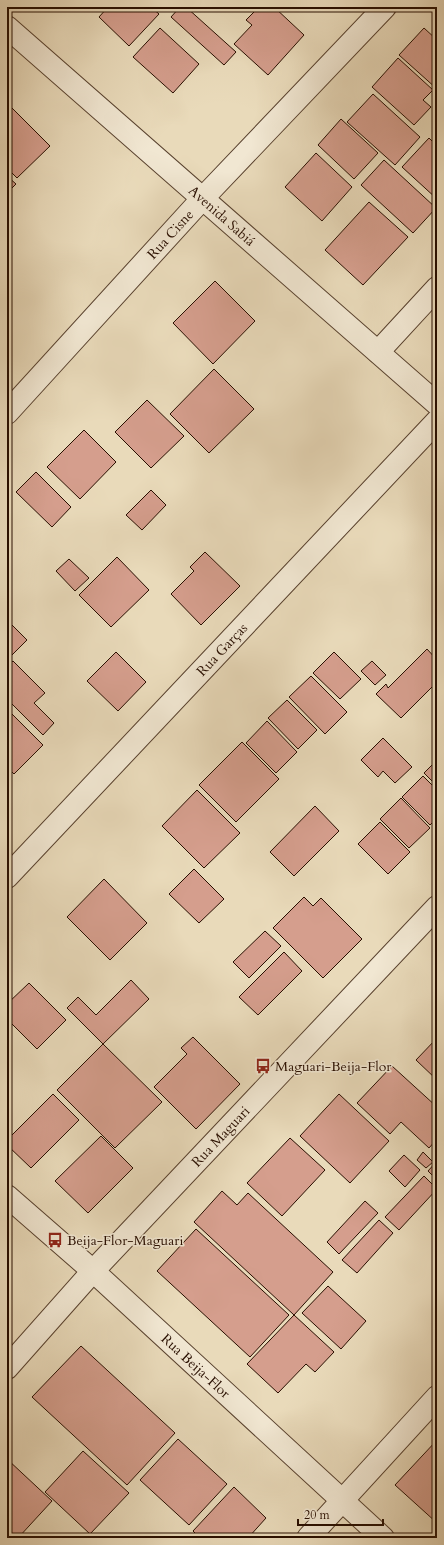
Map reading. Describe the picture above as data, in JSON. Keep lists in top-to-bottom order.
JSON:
{
  "streets": {
    "street": [
      "Avenida Sabiá",
      "Rua Cisne",
      "Rua Garças",
      "Rua Maguari",
      "Rua Beija-Flor"
    ]
  },
  "crossings": [
    ["Avenida Sabiá", "Rua Cisne"],
    ["Rua Maguari", "Rua Beija-Flor"]
  ],
  "places": {
    "bus stop": ["Maguari-Beija-Flor", "Beija-Flor-Maguari"]
  },
  "scale_bar": "20 m"
}
